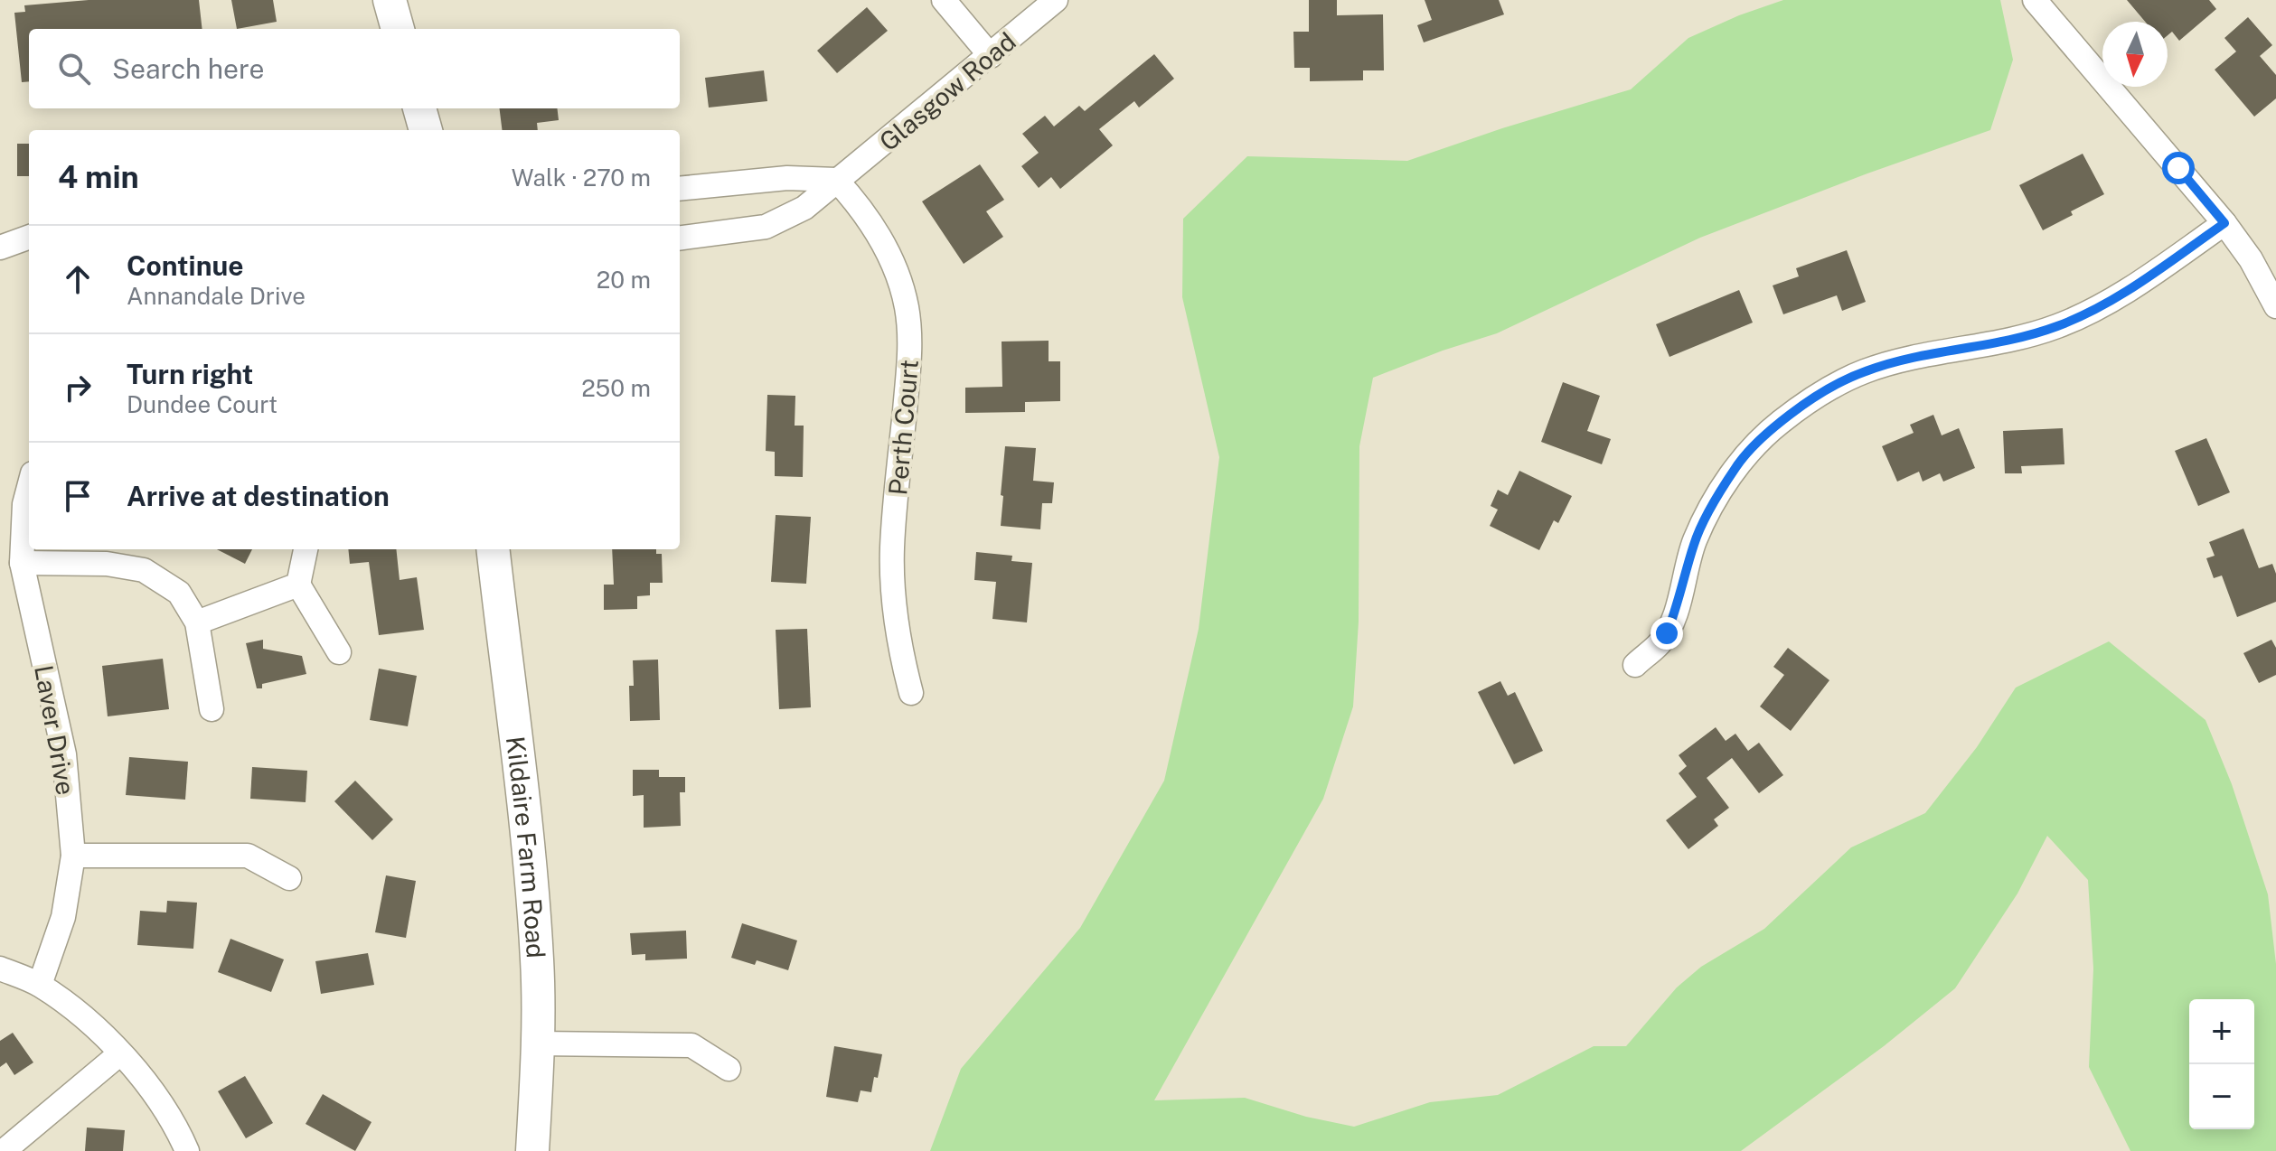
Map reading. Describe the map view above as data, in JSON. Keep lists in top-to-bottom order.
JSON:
{
  "streets": {
    "main road": ["Kildaire Farm Road"],
    "street": ["Glasgow Road", "Perth Court", "Laver Drive"]
  },
  "crossings": [
    ["Glasgow Road", "Perth Court"]
  ],
  "north": "bottom",
  "page": {
    "search": "Search here",
    "heading": ["4 min", "Walk · 270 m"],
    "list": [
      ["Continue", "Annandale Drive", "20 m"],
      ["Turn right", "Dundee Court", "250 m"],
      "Arrive at destination"
    ],
    "map_buttons": ["+", "−"]
  }
}
